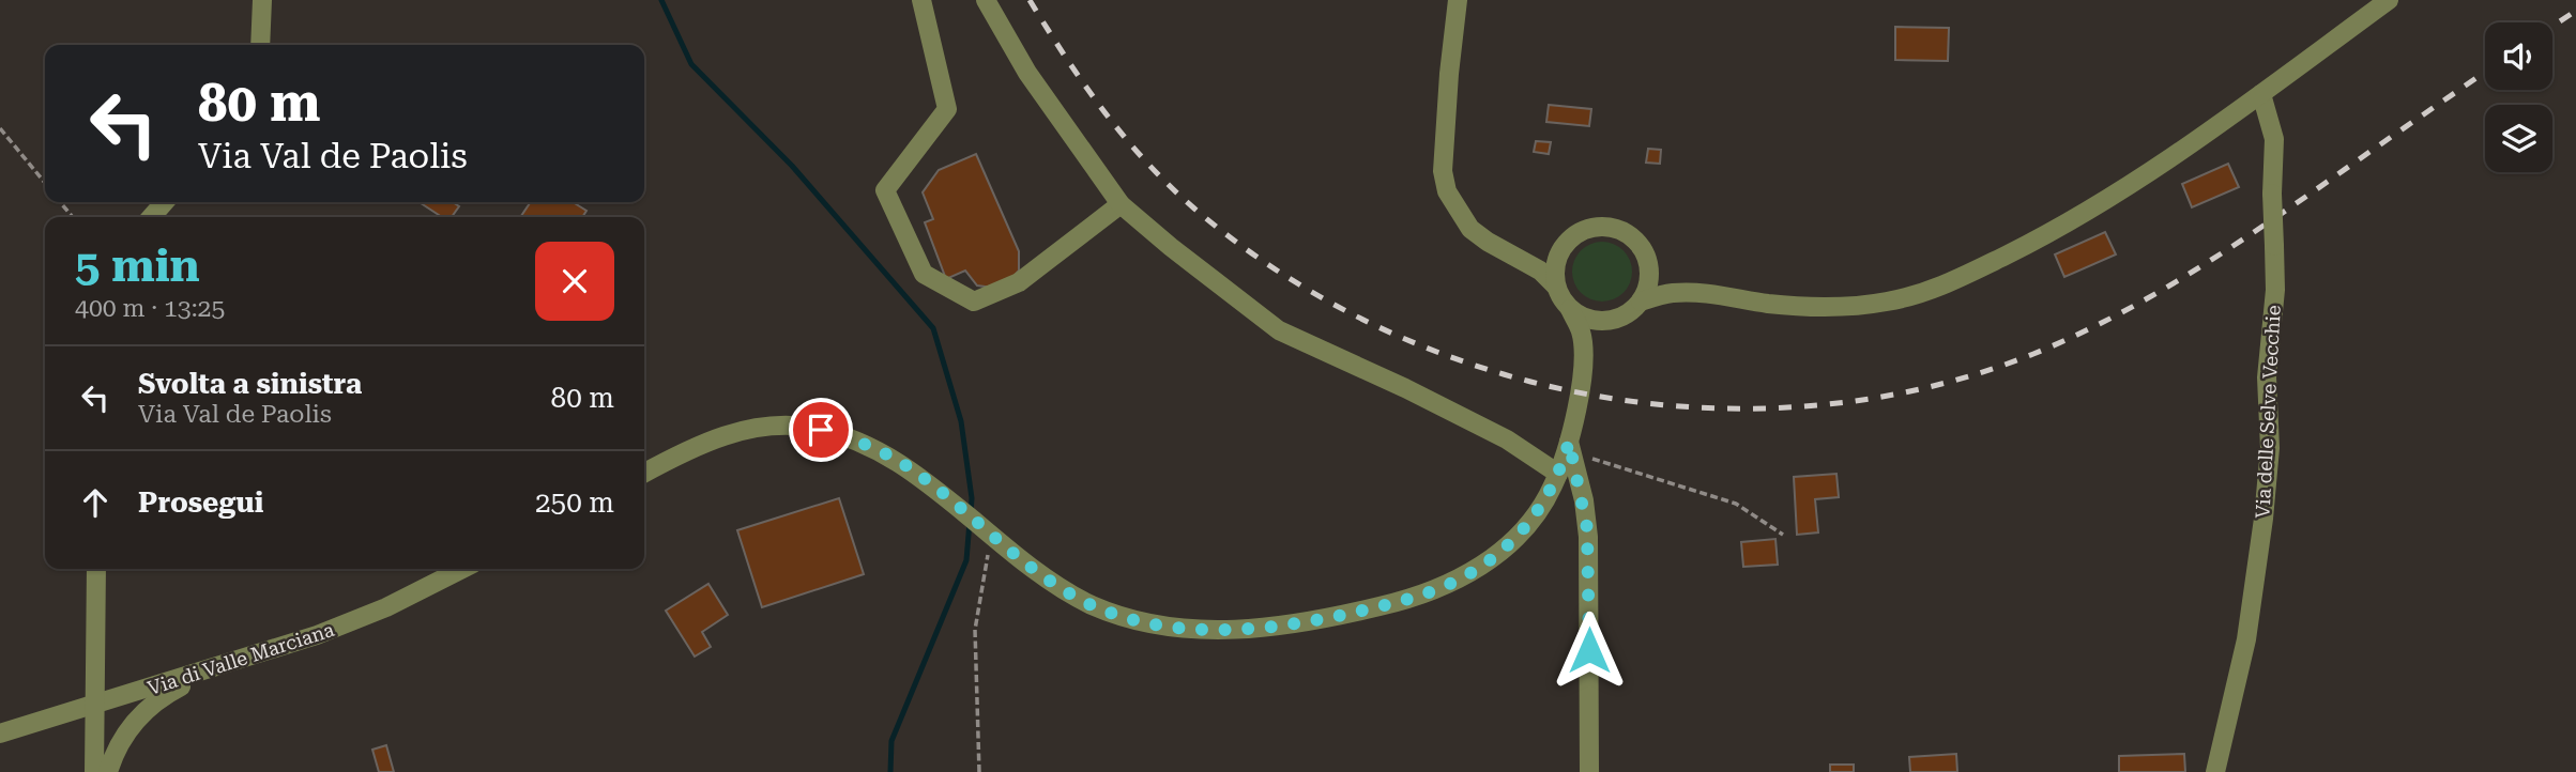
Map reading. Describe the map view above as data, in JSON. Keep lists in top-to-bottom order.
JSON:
{
  "streets": {
    "street": ["Via delle Selve Vecchie", "Via di Valle Marciana"]
  },
  "page": {
    "turn": ["80 m", "Via Val de Paolis"],
    "heading": ["5 min", "400 m · 13:25"],
    "list": [
      {
        "name": "Svolta a sinistra",
        "note": "Via Val de Paolis",
        "value": "80 m"
      },
      {
        "name": "Prosegui",
        "value": "250 m"
      }
    ]
  }
}
